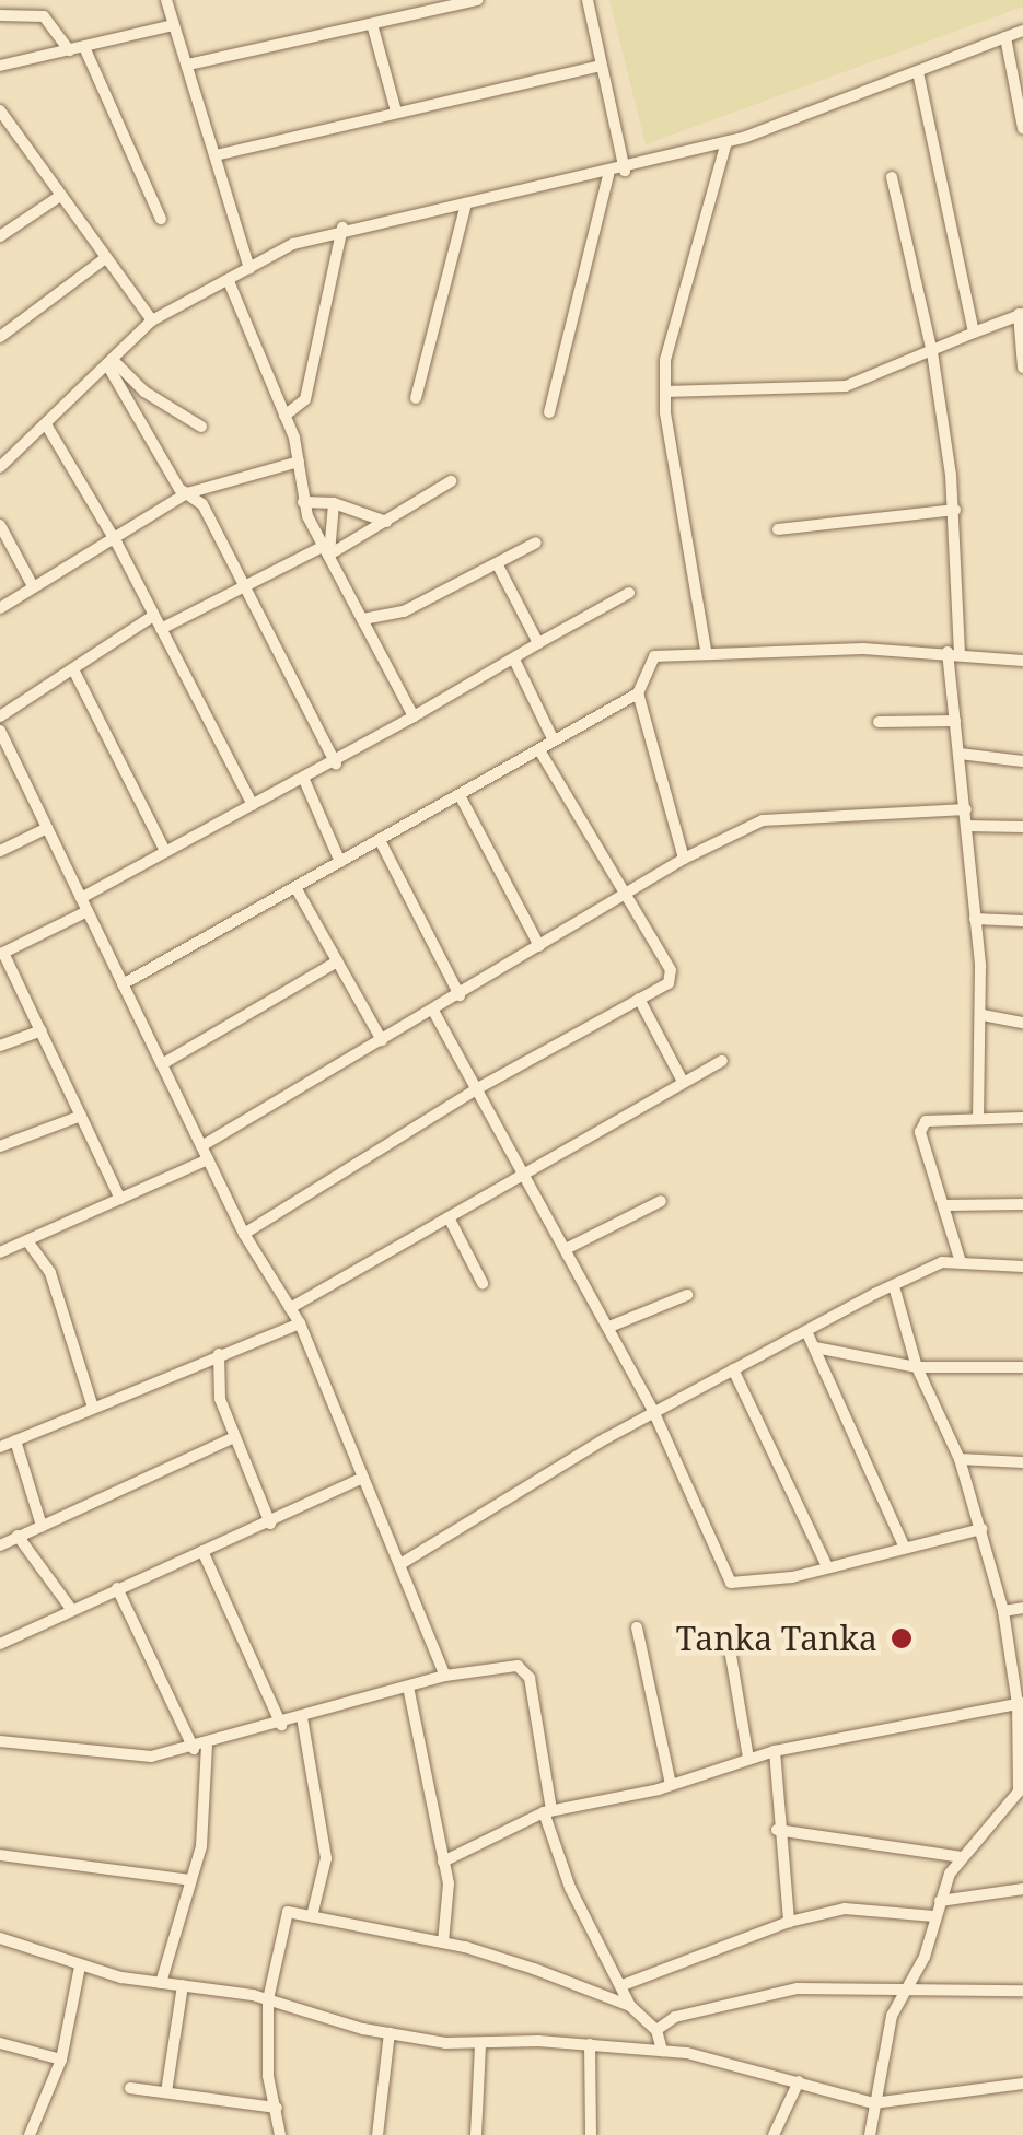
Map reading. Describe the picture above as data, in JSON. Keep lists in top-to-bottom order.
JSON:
{
  "places": ["Tanka Tanka"]
}
